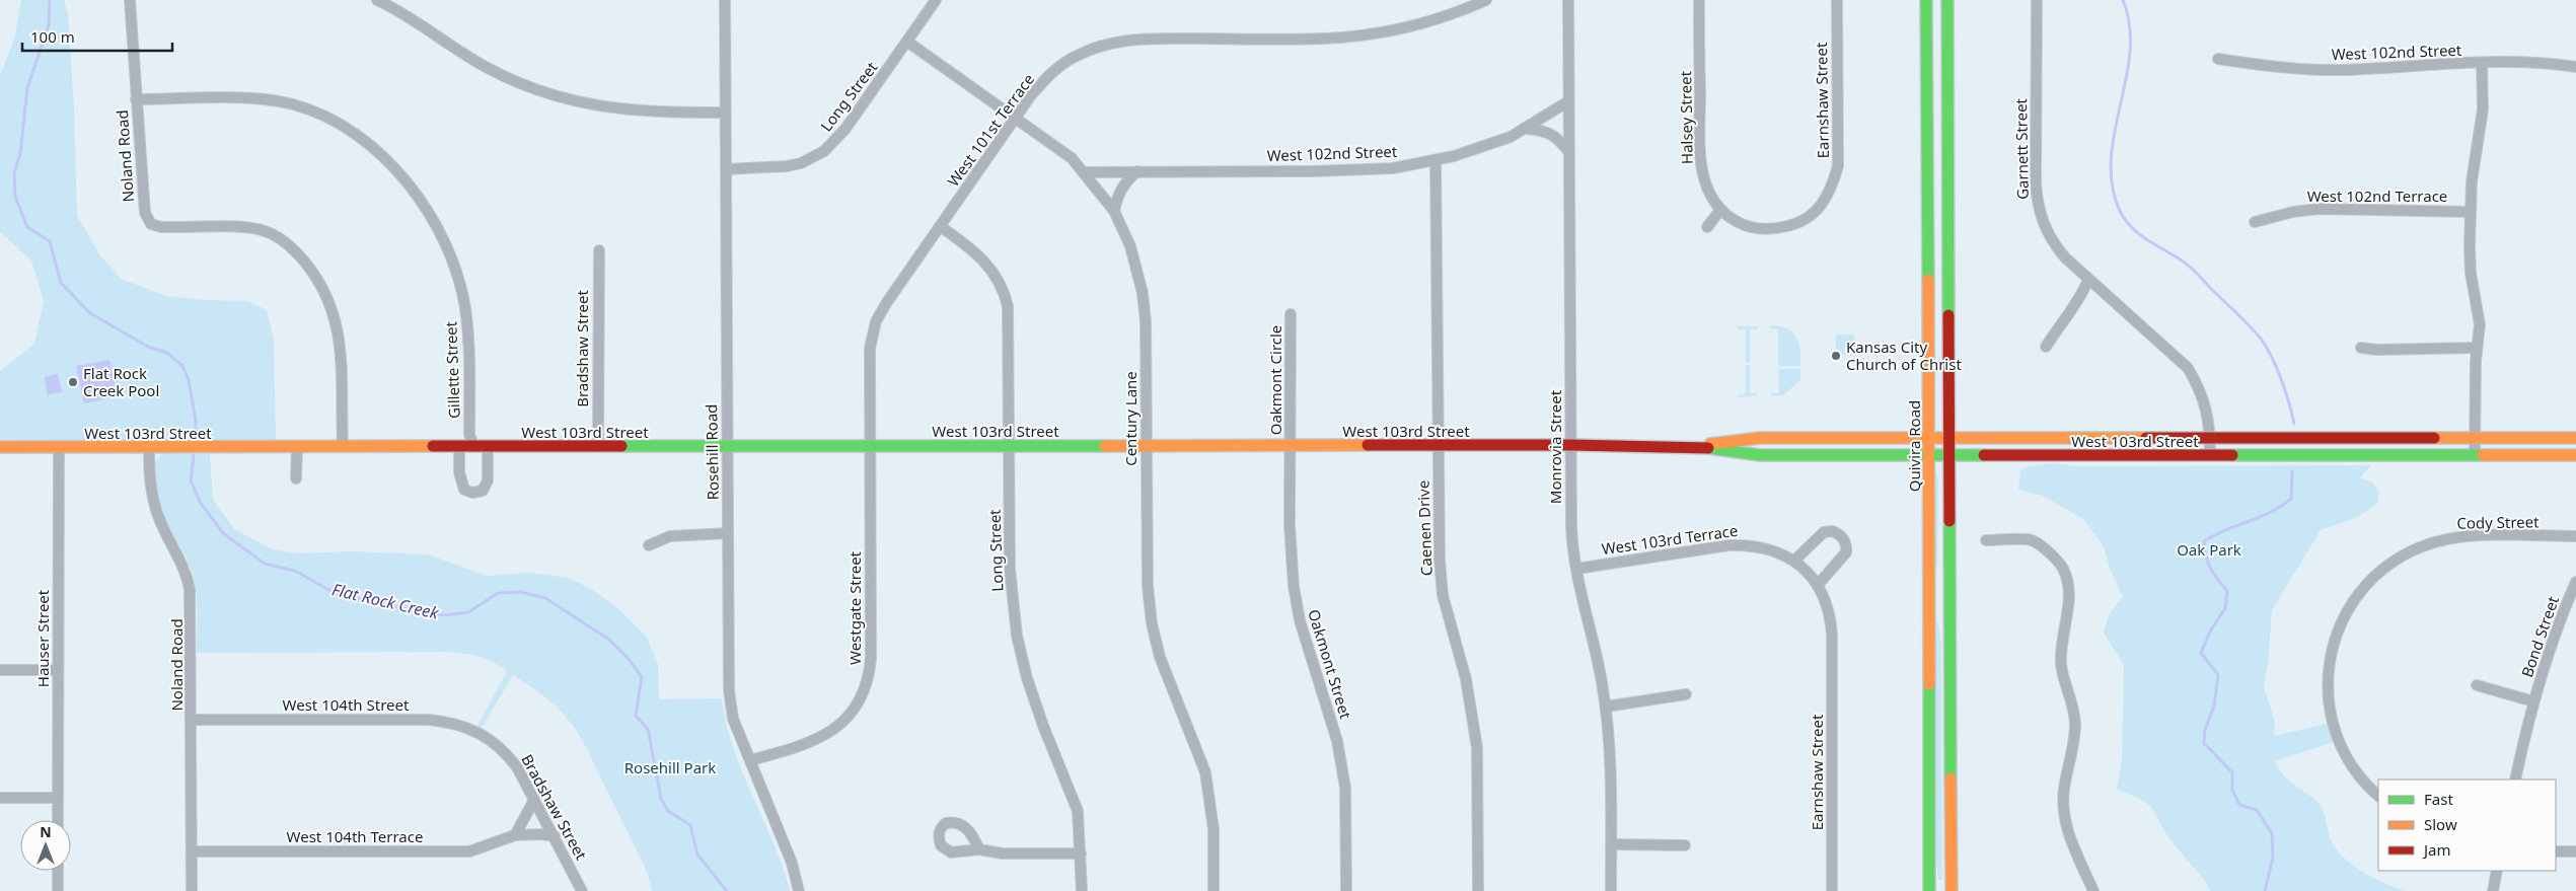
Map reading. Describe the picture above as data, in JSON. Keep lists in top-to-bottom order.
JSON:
{
  "streets": {
    "main road": ["West 103rd Street", "Quivira Road"],
    "street": [
      "West 102nd Street",
      "Long Street",
      "Earnshaw Street",
      "Halsey Street",
      "West 101st Terrace",
      "Garnett Street",
      "Noland Road",
      "West 102nd Terrace",
      "Bradshaw Street",
      "Gillette Street",
      "Oakmont Circle",
      "Century Lane",
      "Monrovia Street",
      "Rosehill Road",
      "Cody Street",
      "Caenen Drive",
      "West 103rd Terrace",
      "Westgate Street",
      "Bond Street",
      "Hauser Street",
      "Oakmont Street",
      "West 104th Street",
      "West 104th Terrace"
    ]
  },
  "crossings": [
    ["West 102nd Street", "Century Lane"],
    ["West 102nd Street", "Monrovia Street"],
    ["West 102nd Street", "Caenen Drive"],
    ["Long Street", "West 101st Terrace"],
    ["Long Street", "Century Lane"],
    ["Long Street", "West 103rd Street"],
    ["Long Street", "Rosehill Road"],
    ["Earnshaw Street", "Halsey Street"],
    ["Earnshaw Street", "West 103rd Terrace"],
    ["West 101st Terrace", "Century Lane"],
    ["West 101st Terrace", "West 103rd Street"],
    ["West 101st Terrace", "Westgate Street"],
    ["Garnett Street", "West 103rd Street"],
    ["Noland Road", "Gillette Street"],
    ["Noland Road", "West 103rd Street"],
    ["Noland Road", "West 104th Street"],
    ["Noland Road", "West 104th Terrace"],
    ["Bradshaw Street", "West 103rd Street"],
    ["Bradshaw Street", "West 104th Street"],
    ["Bradshaw Street", "West 104th Terrace"],
    ["Gillette Street", "West 103rd Street"],
    ["Oakmont Circle", "West 103rd Street"],
    ["Oakmont Circle", "Oakmont Street"],
    ["Century Lane", "West 103rd Street"],
    ["West 103rd Street", "Quivira Road"],
    ["West 103rd Street", "Monrovia Street"],
    ["West 103rd Street", "Rosehill Road"],
    ["West 103rd Street", "Caenen Drive"],
    ["West 103rd Street", "Westgate Street"],
    ["West 103rd Street", "Hauser Street"],
    ["West 103rd Street", "Oakmont Street"],
    ["Monrovia Street", "West 103rd Terrace"],
    ["Rosehill Road", "Westgate Street"]
  ],
  "water": ["Flat Rock Creek"],
  "parks": ["Oak Park", "Rosehill Park"],
  "places": ["Kansas City Church of Christ", "Flat Rock Creek Pool"],
  "legend": ["Fast", "Slow", "Jam"],
  "scale_bar": "100 m",
  "north": "top"
}
